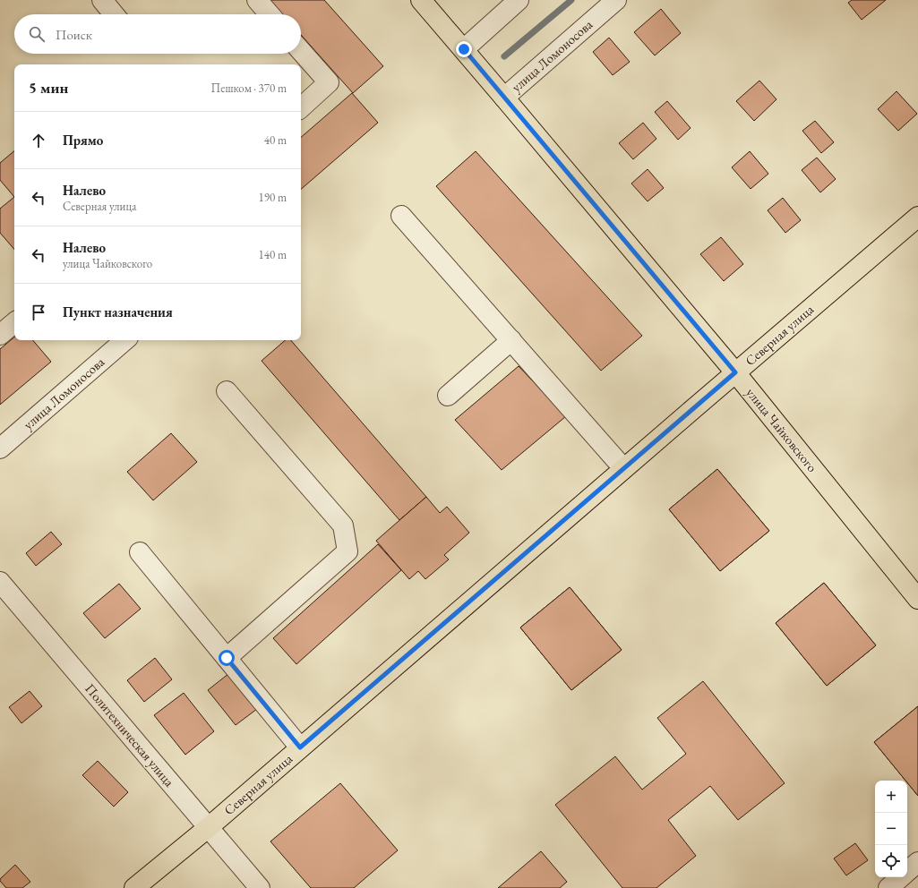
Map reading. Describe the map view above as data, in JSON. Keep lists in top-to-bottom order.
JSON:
{
  "streets": {
    "main road": ["Северная улица", "улица Чайковского"],
    "street": ["улица Ломоносова", "Политехническая улица"]
  },
  "crossings": [
    ["улица Ломоносова", "улица Чайковского"],
    ["Северная улица", "улица Чайковского"],
    ["Северная улица", "Политехническая улица"]
  ],
  "page": {
    "search": "Поиск",
    "heading": ["5 мин", "Пешком · 370 m"],
    "list": [
      ["Прямо", "40 m"],
      ["Налево", "Северная улица", "190 m"],
      ["Налево", "улица Чайковского", "140 m"],
      "Пункт назначения"
    ],
    "map_buttons": ["+", "−"]
  }
}
